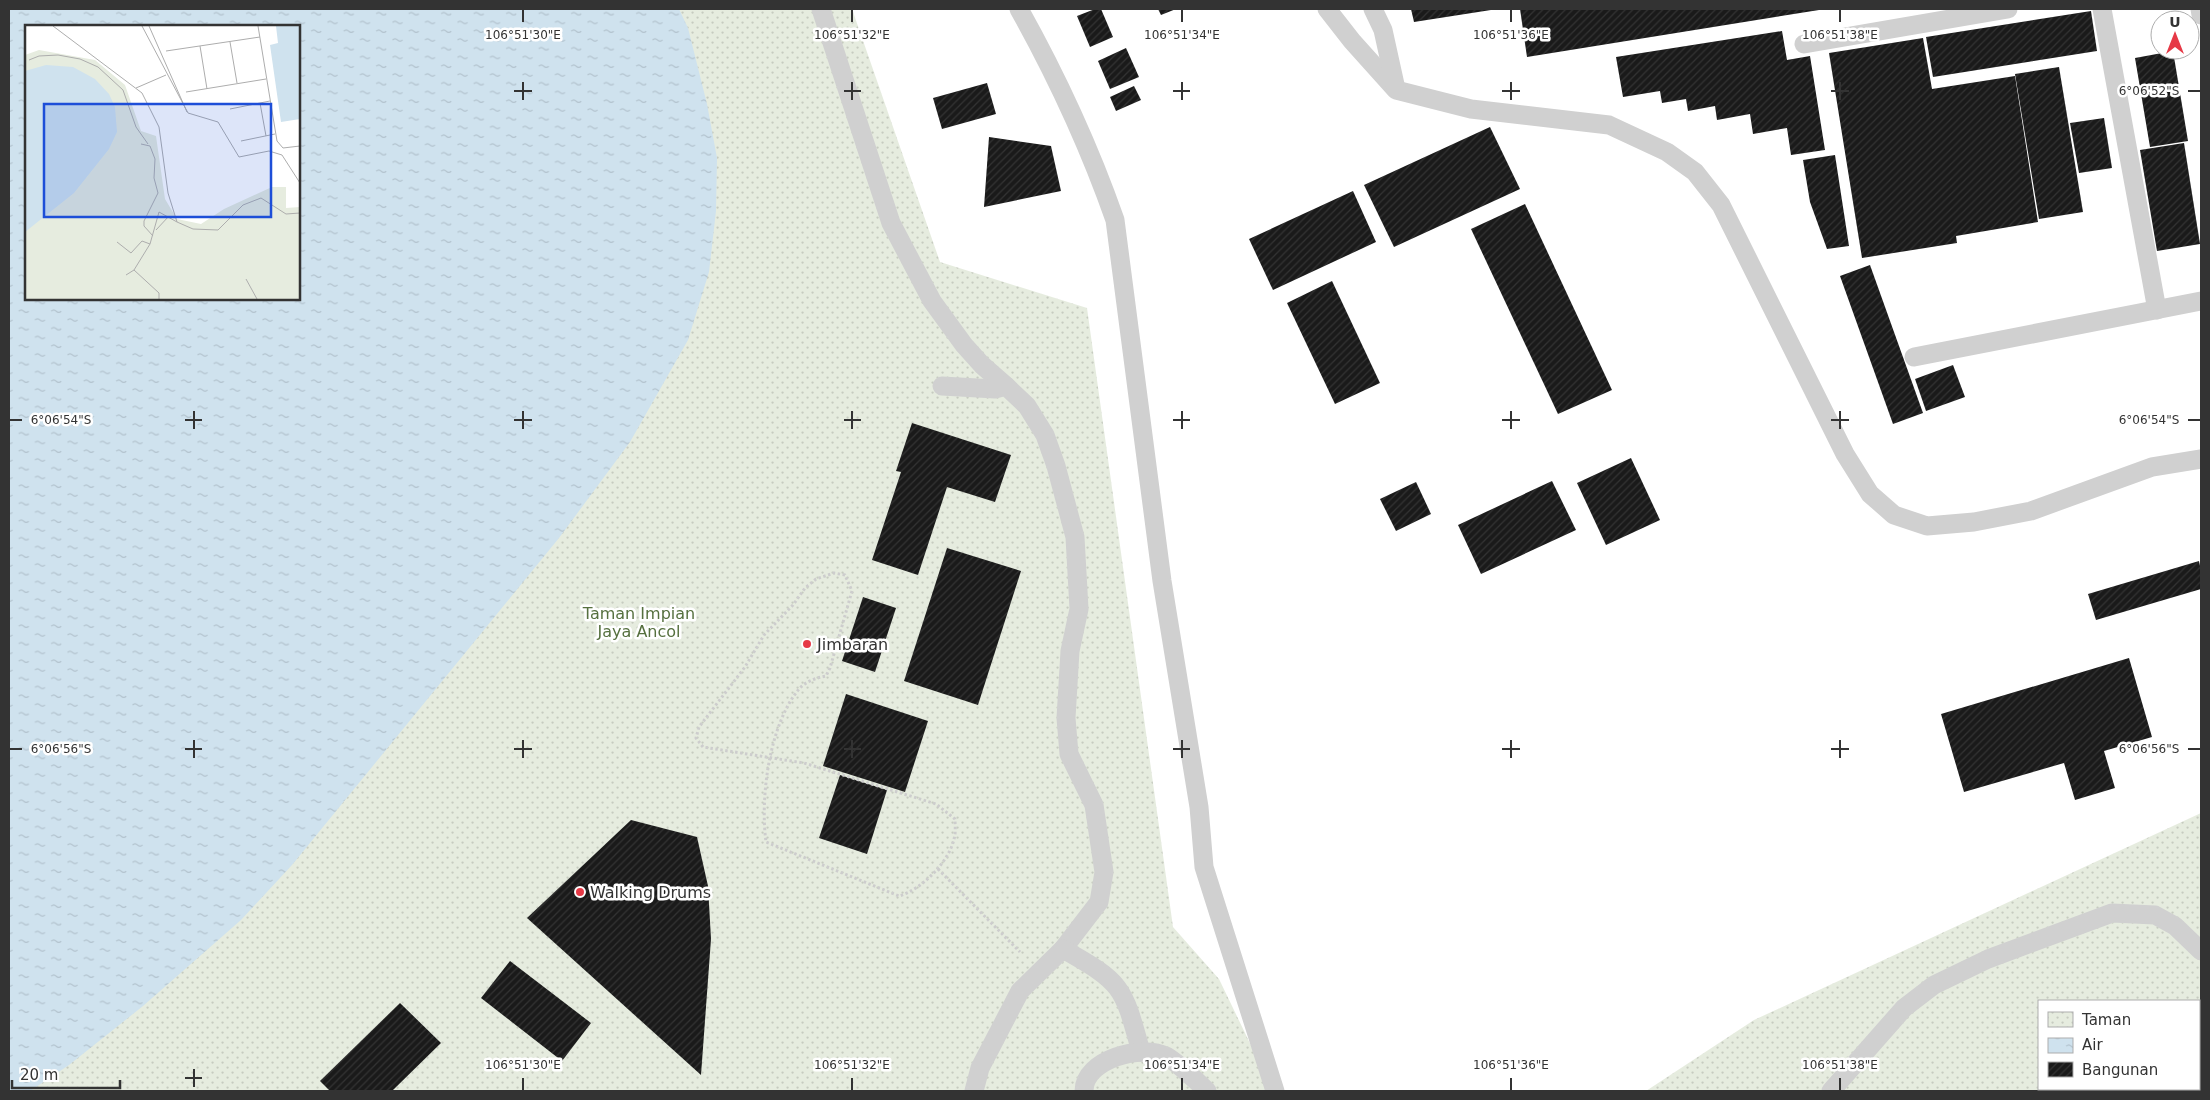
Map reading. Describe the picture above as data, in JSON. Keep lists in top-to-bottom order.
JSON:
{
  "parks": ["Taman Impian Jaya Ancol"],
  "places": ["Jimbaran", "Walking Drums"],
  "legend": ["Taman", "Air", "Bangunan"],
  "scale_bar": "20 m",
  "north": "top",
  "coordinates": [
    "106°51'30\"E",
    "106°51'32\"E",
    "106°51'34\"E",
    "106°51'36\"E",
    "106°51'38\"E",
    "6°06'52\"S",
    "6°06'54\"S",
    "6°06'56\"S"
  ]
}
